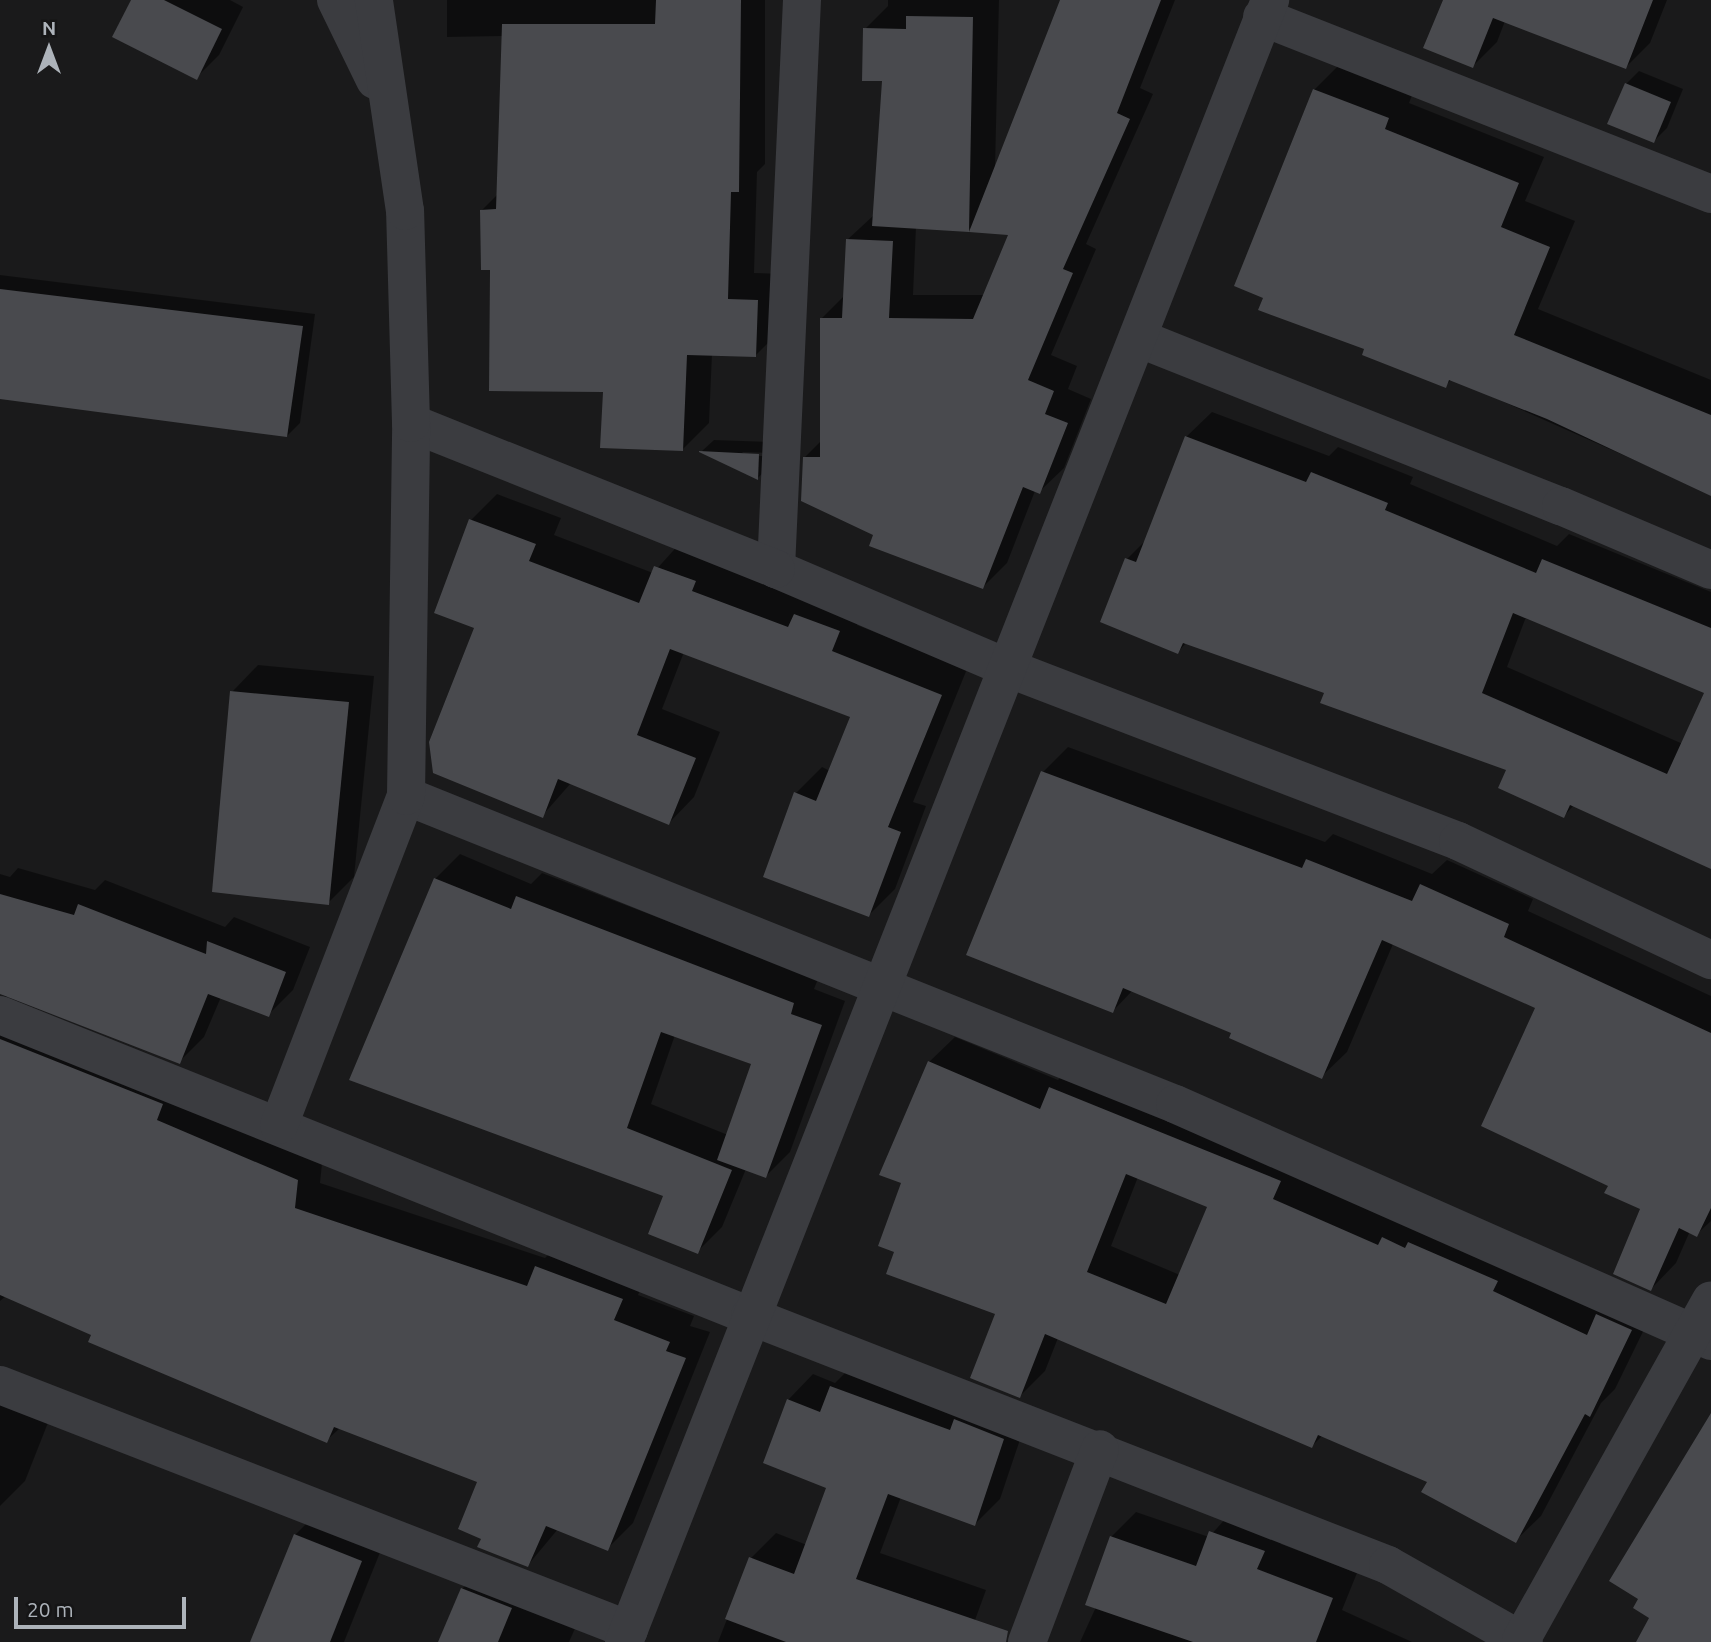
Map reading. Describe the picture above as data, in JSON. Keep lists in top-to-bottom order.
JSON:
{
  "scale_bar": "20 m",
  "north": "top"
}
